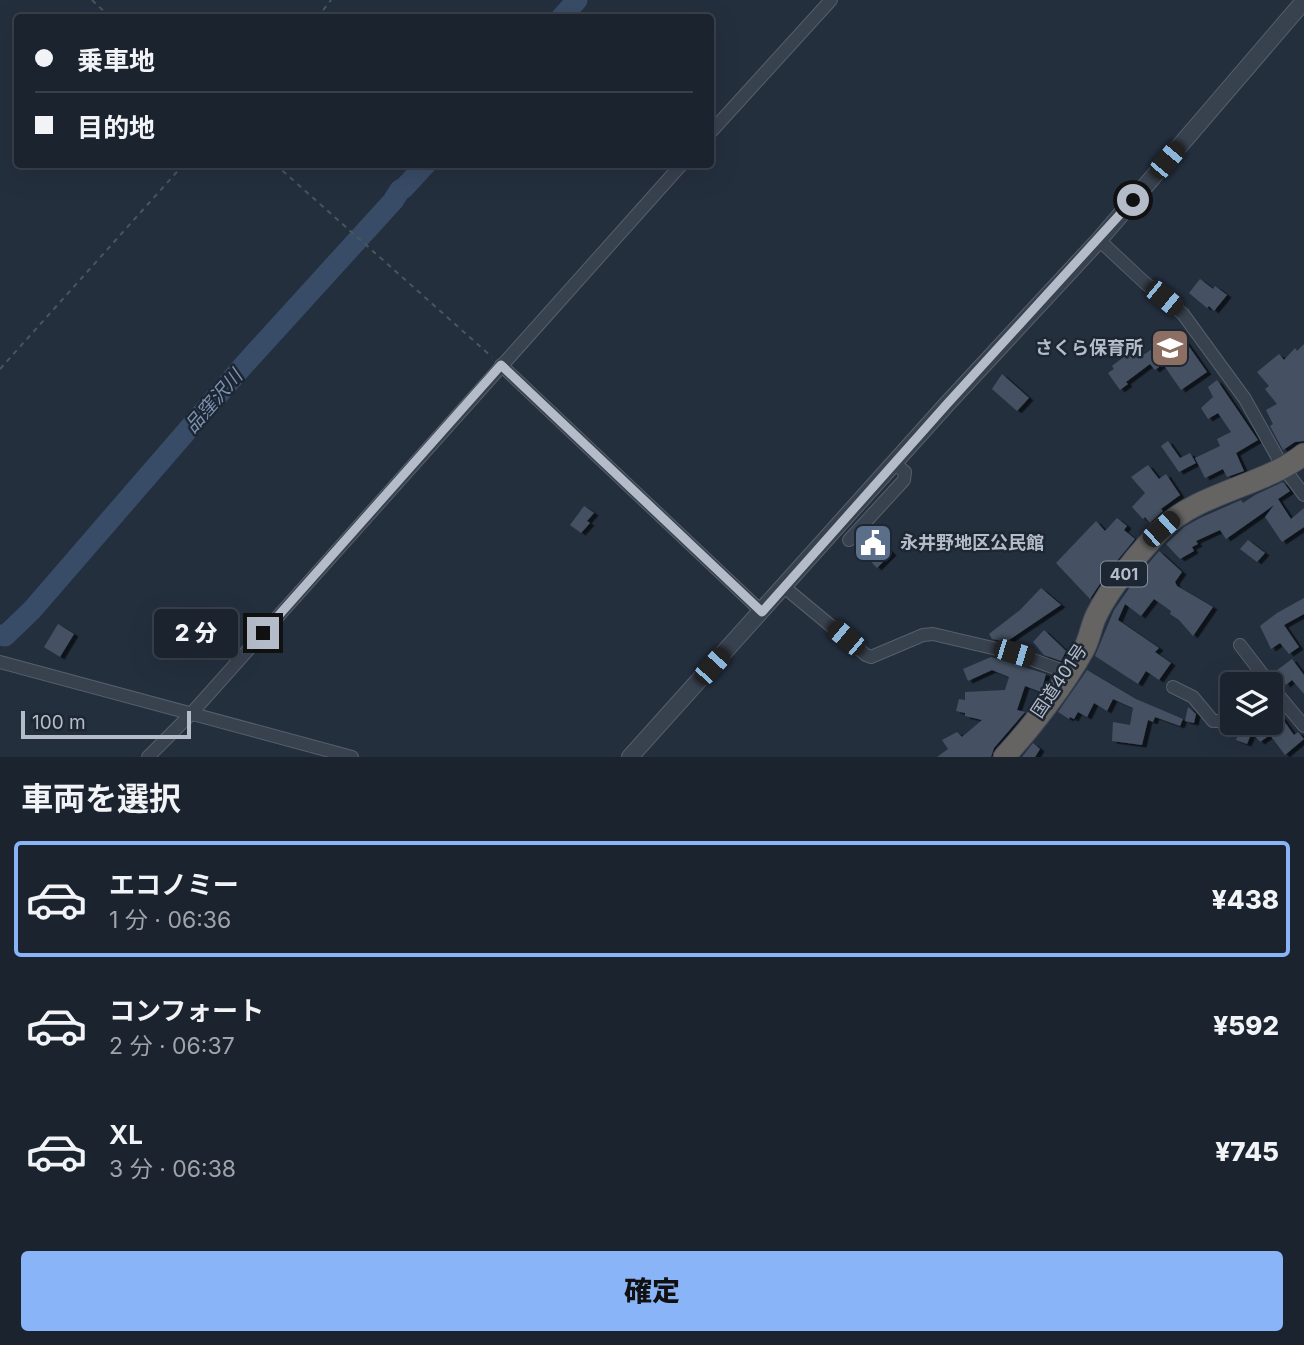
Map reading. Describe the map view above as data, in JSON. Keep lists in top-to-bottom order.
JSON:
{
  "streets": {
    "highway": ["401", "国道401号"]
  },
  "water": ["品窪沢川"],
  "places": {
    "school or university": ["さくら保育所"],
    "public building": ["永井野地区公民館"]
  },
  "scale_bar": "100 m",
  "page": {
    "banner": ["乗車地", "目的地"],
    "bubble": "2 分",
    "scale": "100 m",
    "heading": "車両を選択",
    "list": [
      {
        "name": "エコノミー",
        "note": "1 分 · 06:36",
        "value": "¥438"
      },
      {
        "name": "コンフォート",
        "note": "2 分 · 06:37",
        "value": "¥592"
      },
      {
        "name": "XL",
        "note": "3 分 · 06:38",
        "value": "¥745"
      }
    ],
    "buttons": "確定"
  }
}
